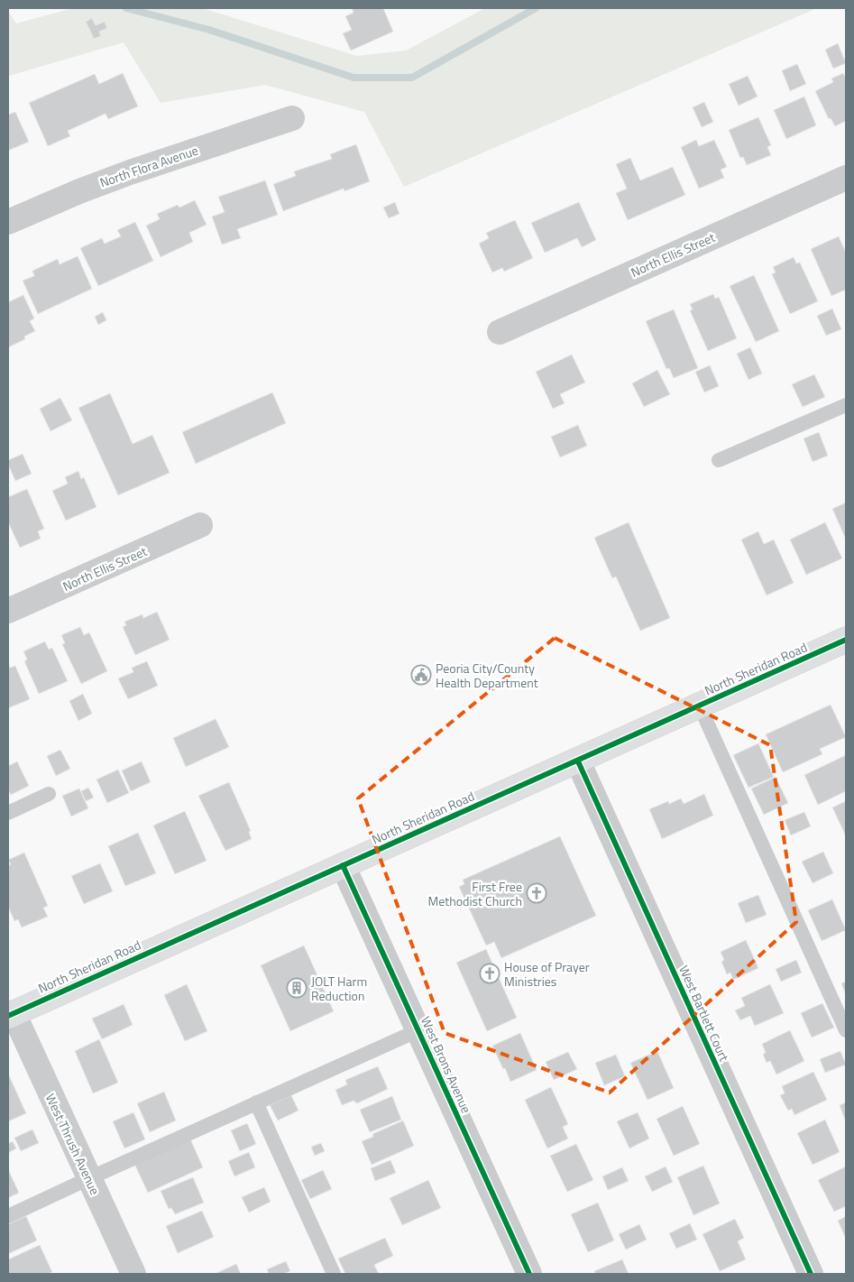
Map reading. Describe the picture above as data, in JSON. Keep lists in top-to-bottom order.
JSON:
{
  "streets": {
    "main road": ["North Sheridan Road"],
    "street": [
      "North Flora Avenue",
      "North Ellis Street",
      "West Bartlett Court",
      "West Brons Avenue",
      "West Thrush Avenue"
    ]
  },
  "crossings": [
    ["North Sheridan Road", "West Bartlett Court"],
    ["North Sheridan Road", "West Brons Avenue"],
    ["North Sheridan Road", "West Thrush Avenue"]
  ],
  "places": {
    "public building": ["Peoria City/County Health Department"],
    "church": ["First Free Methodist Church", "House of Prayer Ministries"],
    "building": ["JOLT Harm Reduction"]
  }
}
